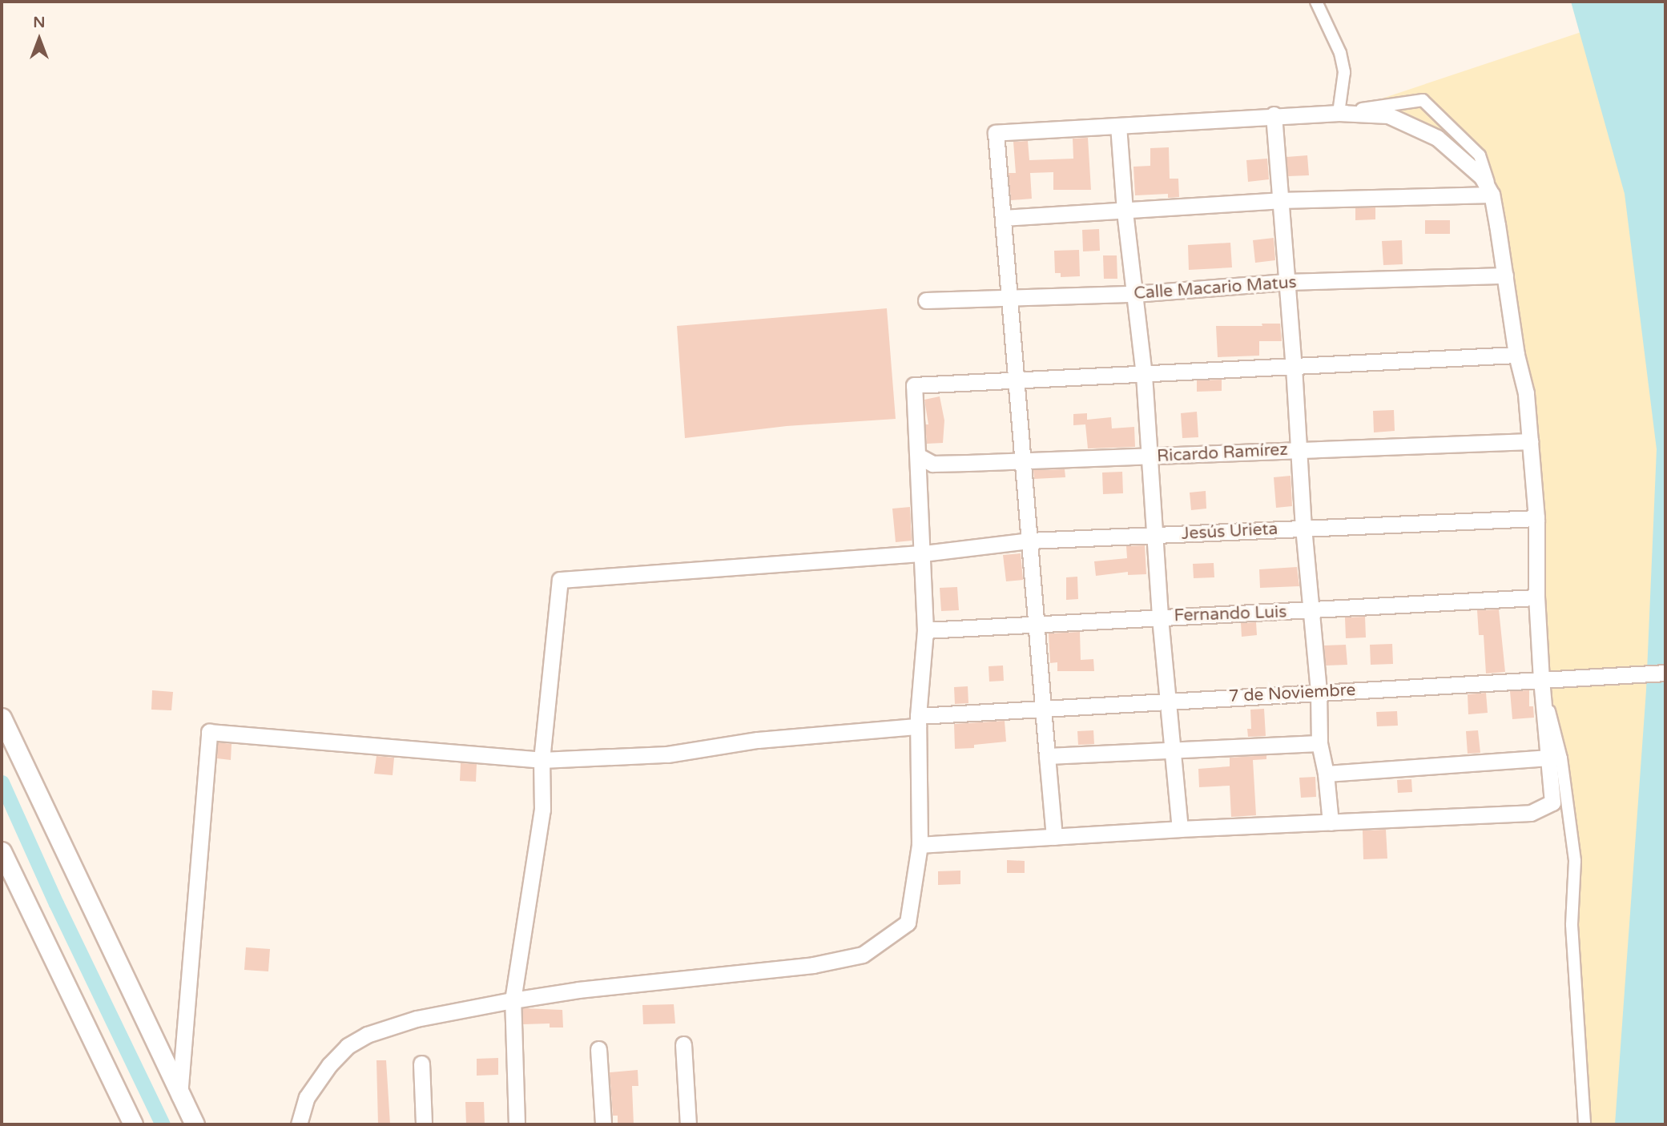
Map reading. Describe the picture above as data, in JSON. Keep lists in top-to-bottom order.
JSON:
{
  "streets": {
    "street": [
      "Calle Macario Matus",
      "Ricardo Ramírez",
      "Jesús Urieta",
      "Fernando Luis",
      "7 de Noviembre"
    ]
  },
  "crossings": [
    ["Jesús Urieta", "7 de Noviembre"]
  ],
  "north": "top"
}
